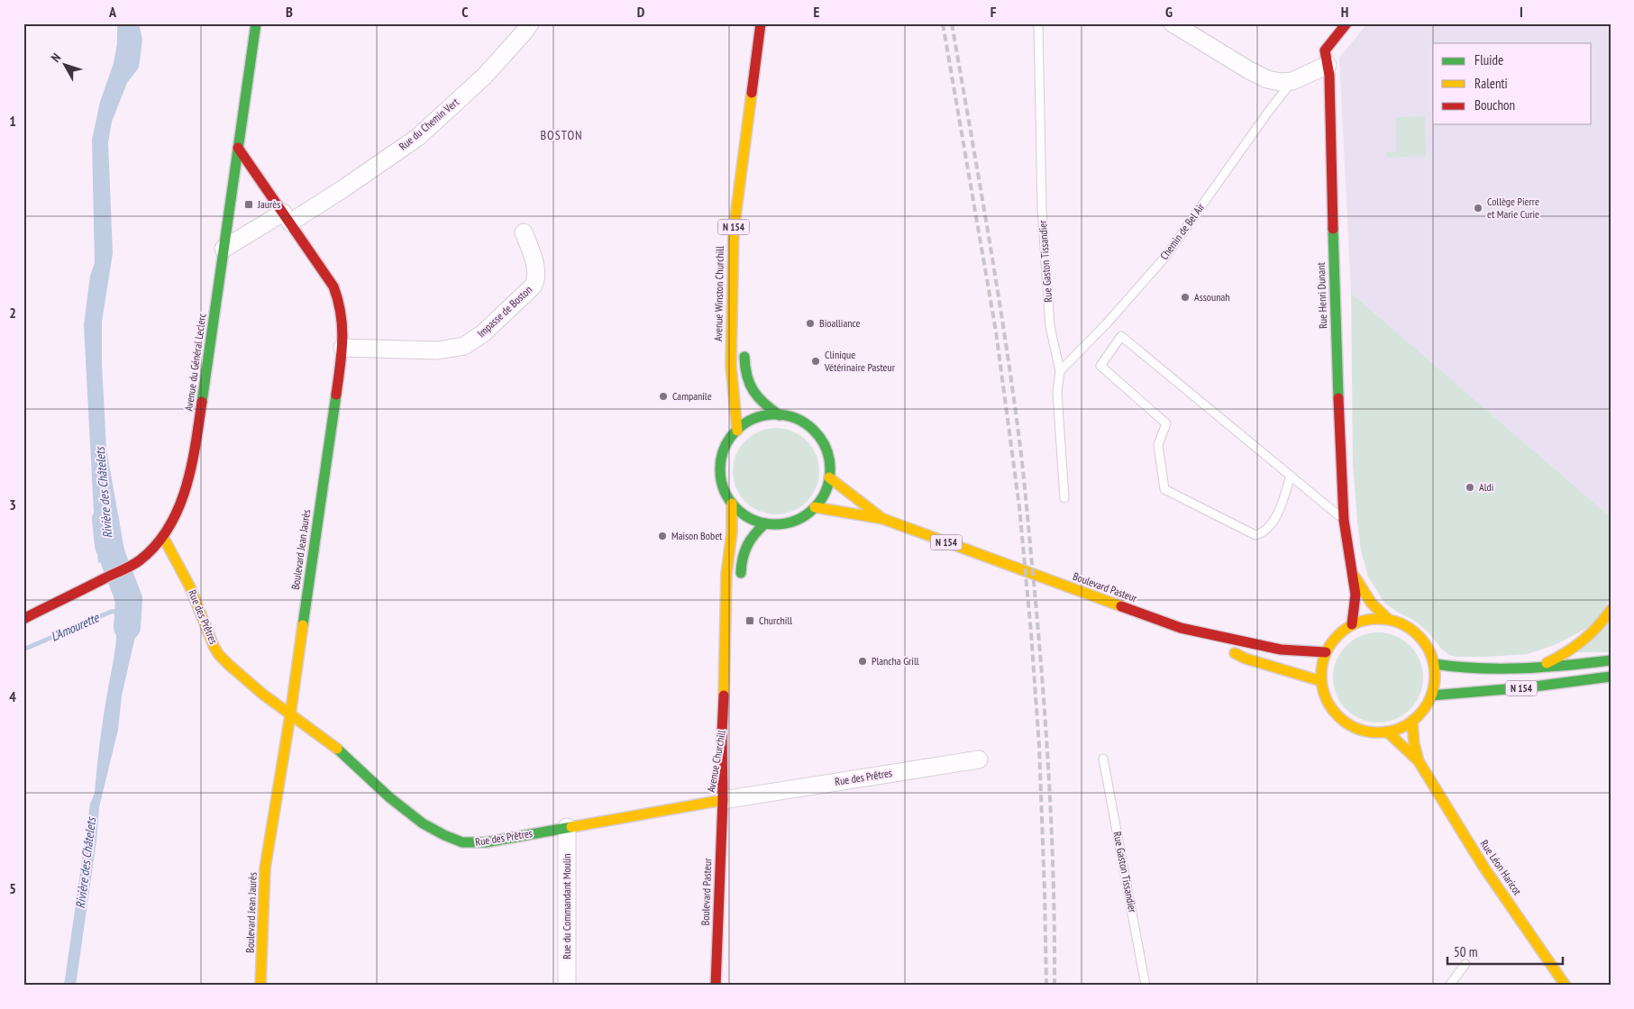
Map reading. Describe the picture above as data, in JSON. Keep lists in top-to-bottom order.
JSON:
{
  "streets": {
    "main road": [
      "N 154",
      "Avenue Winston Churchill",
      "Rue Henri Dunant",
      "Avenue du Général Leclerc",
      "Boulevard Jean Jaurès",
      "Boulevard Pasteur",
      "Rue des Prêtres",
      "Avenue Churchill",
      "Rue Léon Haricot"
    ],
    "street": ["Rue du Chemin Vert", "Impasse de Boston", "Rue du Commandant Moulin"],
    "lane": ["Chemin de Bel Air", "Rue Gaston Tissandier"]
  },
  "crossings": [
    ["Rue du Chemin Vert", "Avenue du Général Leclerc"],
    ["Rue du Chemin Vert", "Boulevard Jean Jaurès"],
    ["N 154", "Avenue Winston Churchill"],
    ["N 154", "Rue Henri Dunant"],
    ["N 154", "Boulevard Pasteur"],
    ["N 154", "Avenue Churchill"],
    ["N 154", "Rue Léon Haricot"],
    ["Chemin de Bel Air", "Rue Gaston Tissandier"],
    ["Avenue Winston Churchill", "Avenue Churchill"],
    ["Rue Henri Dunant", "Boulevard Pasteur"],
    ["Rue Henri Dunant", "Rue Léon Haricot"],
    ["Impasse de Boston", "Boulevard Jean Jaurès"],
    ["Avenue du Général Leclerc", "Boulevard Jean Jaurès"],
    ["Avenue du Général Leclerc", "Rue des Prêtres"],
    ["Boulevard Jean Jaurès", "Rue des Prêtres"],
    ["Boulevard Pasteur", "Rue des Prêtres"],
    ["Boulevard Pasteur", "Avenue Churchill"],
    ["Boulevard Pasteur", "Rue Léon Haricot"],
    ["Rue des Prêtres", "Avenue Churchill"],
    ["Rue des Prêtres", "Rue du Commandant Moulin"]
  ],
  "districts": ["BOSTON"],
  "water": ["Rivière des Châtelets", "L'Amourette"],
  "places": {
    "transit": ["Jaurès", "Churchill"],
    "other": [
      "Collège Pierre et Marie Curie",
      "Assounah",
      "Bioalliance",
      "Clinique Vétérinaire Pasteur",
      "Campanile",
      "Aldi",
      "Maison Bobet",
      "Plancha Grill"
    ]
  },
  "legend": ["Fluide", "Ralenti", "Bouchon"],
  "scale_bar": "50 m",
  "north": "top left",
  "grid": {
    "columns": [
      "A",
      "B",
      "C",
      "D",
      "E",
      "F",
      "G",
      "H",
      "I"
    ],
    "rows": [
      "1",
      "2",
      "3",
      "4",
      "5"
    ]
  }
}
